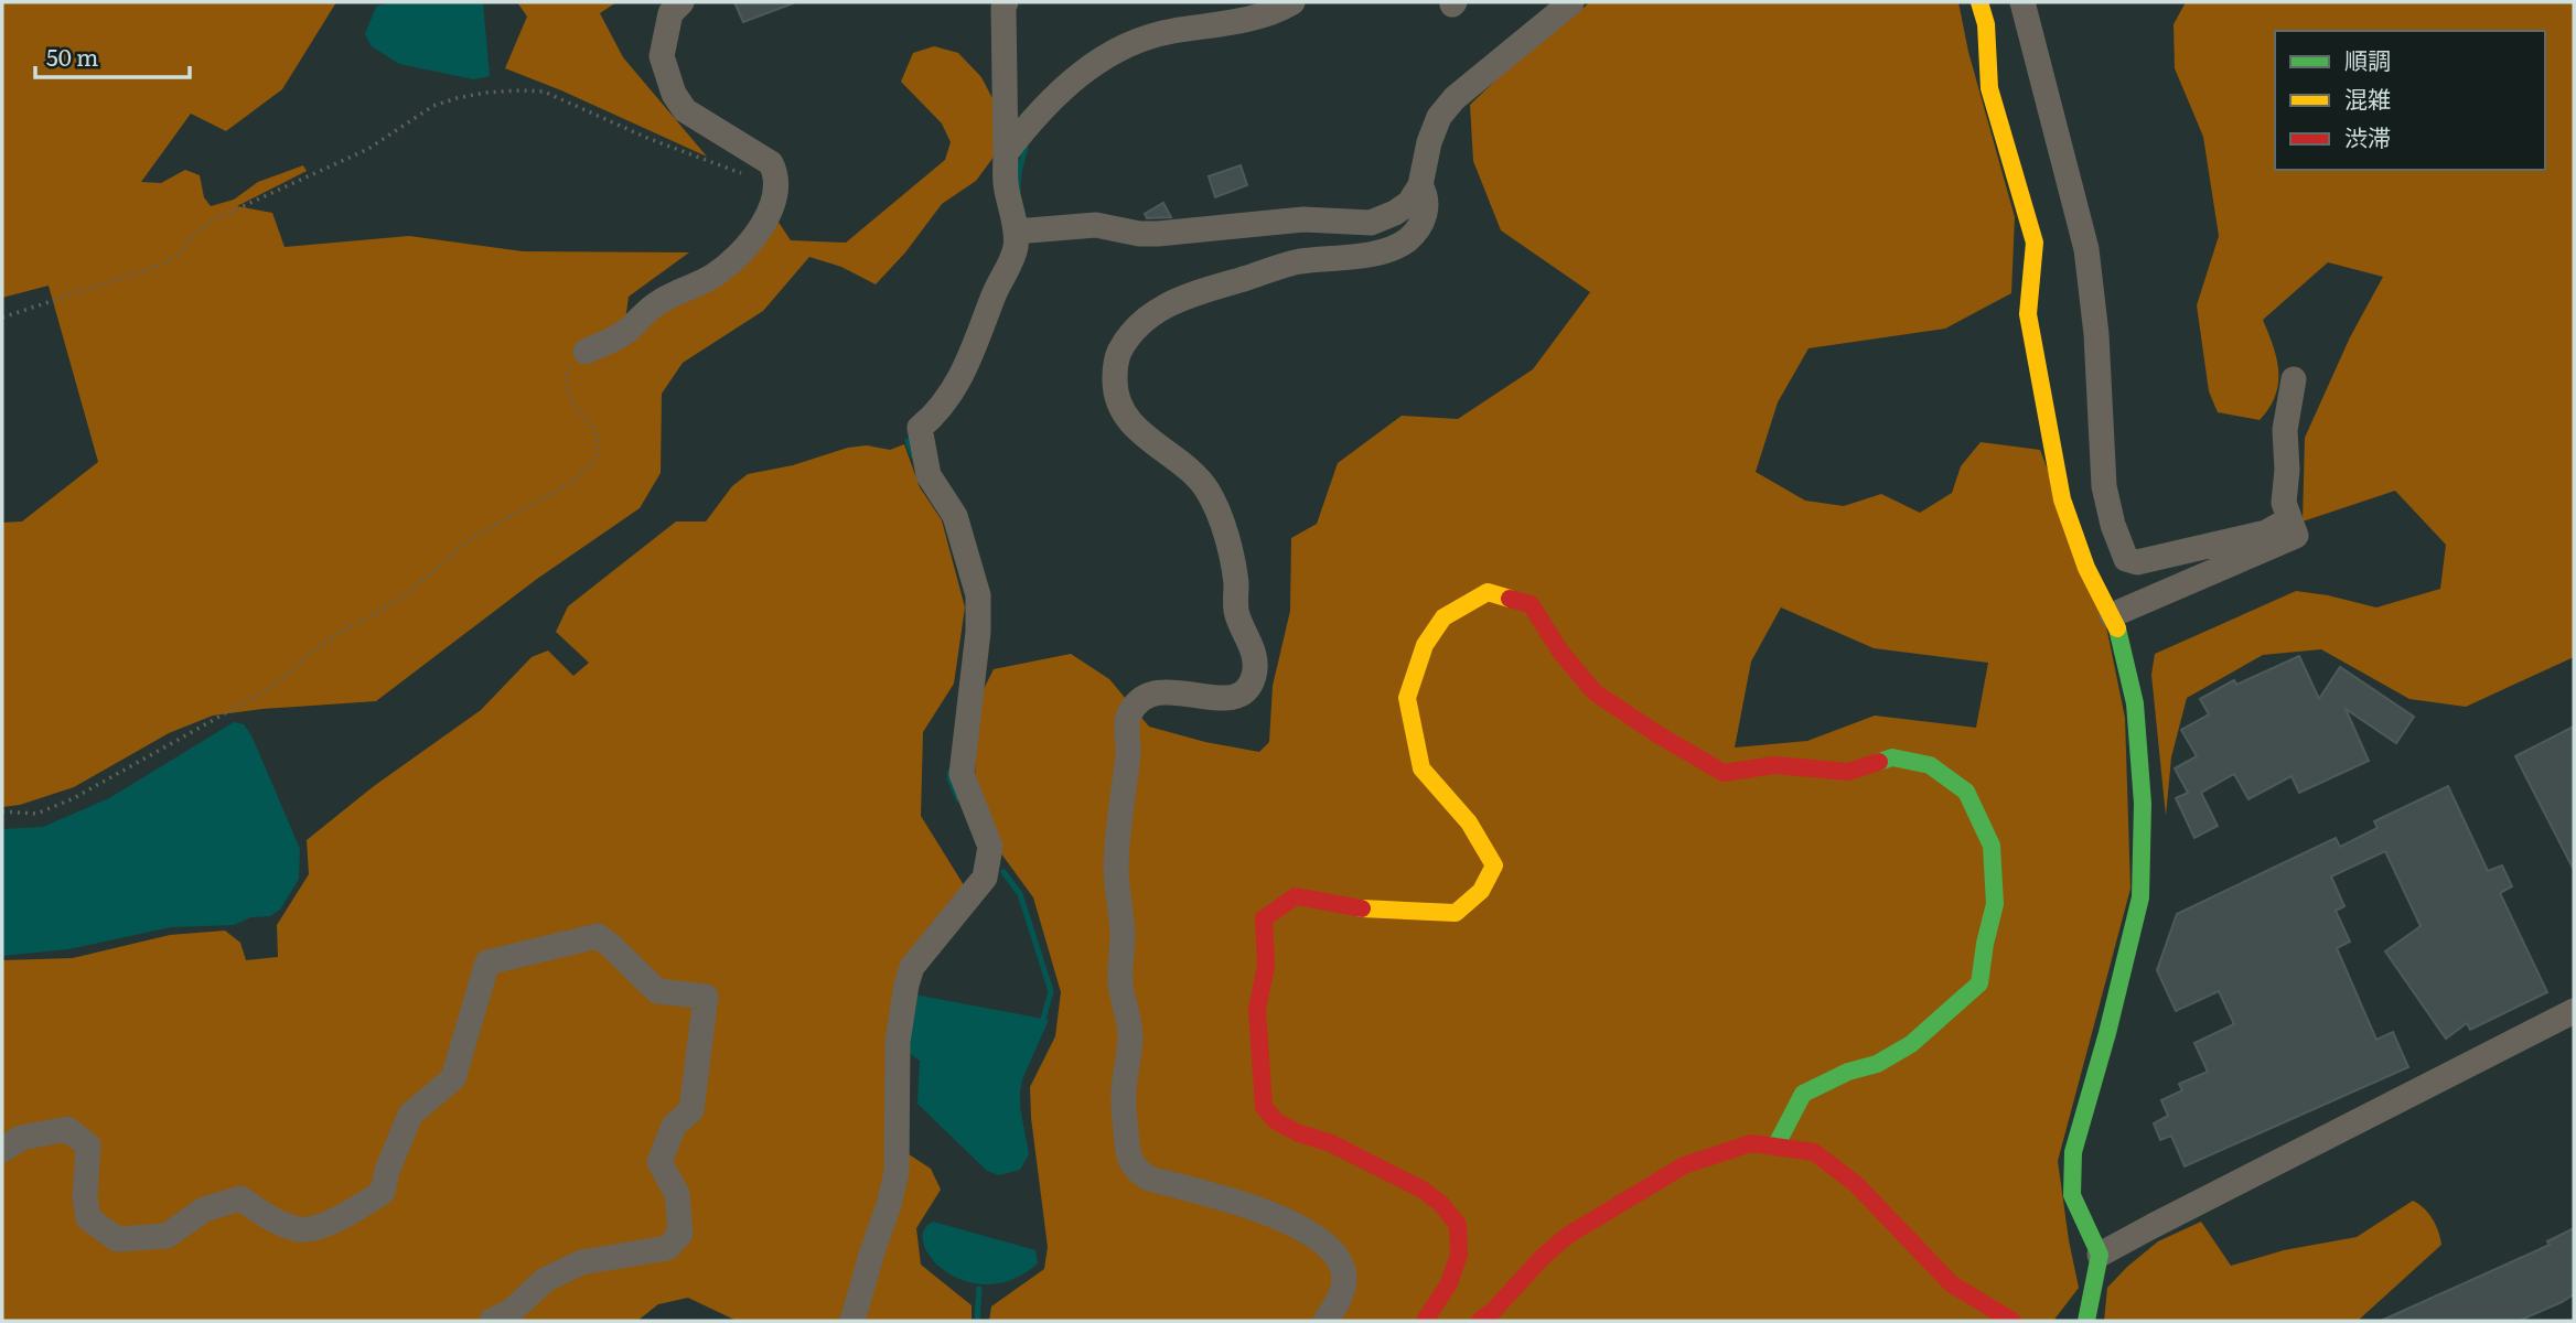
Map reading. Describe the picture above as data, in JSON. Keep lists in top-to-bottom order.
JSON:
{
  "legend": ["順調", "混雑", "渋滞"],
  "scale_bar": "50 m"
}
